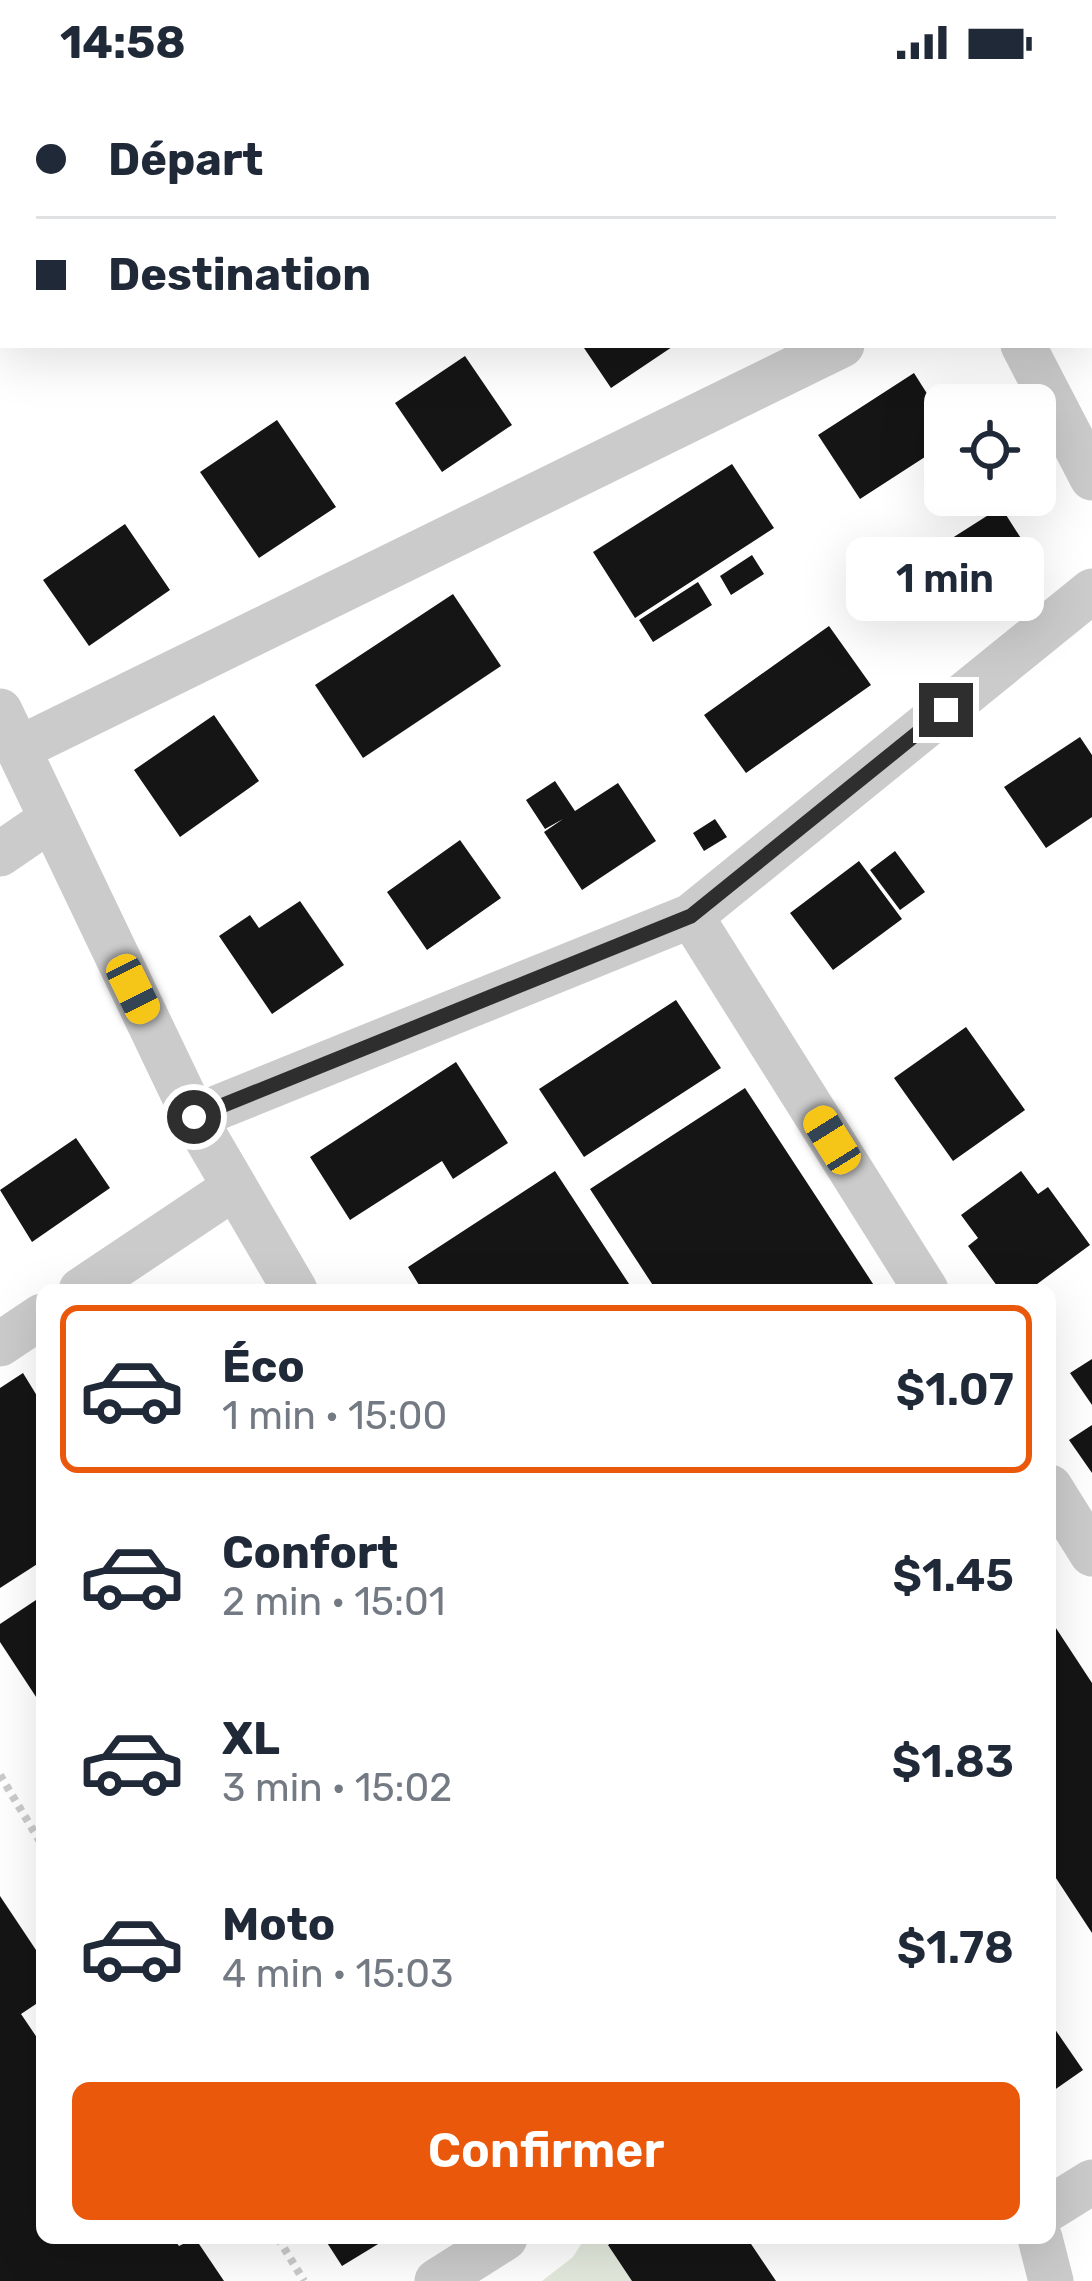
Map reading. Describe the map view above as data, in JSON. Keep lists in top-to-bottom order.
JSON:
{
  "page": {
    "status": "14:58",
    "banner": ["Départ", "Destination"],
    "bubble": "1 min",
    "list": [
      {
        "name": "Éco",
        "note": "1 min · 15:00",
        "value": "$1.07"
      },
      {
        "name": "Confort",
        "note": "2 min · 15:01",
        "value": "$1.45"
      },
      {
        "name": "XL",
        "note": "3 min · 15:02",
        "value": "$1.83"
      },
      {
        "name": "Moto",
        "note": "4 min · 15:03",
        "value": "$1.78"
      }
    ],
    "buttons": "Confirmer"
  }
}
